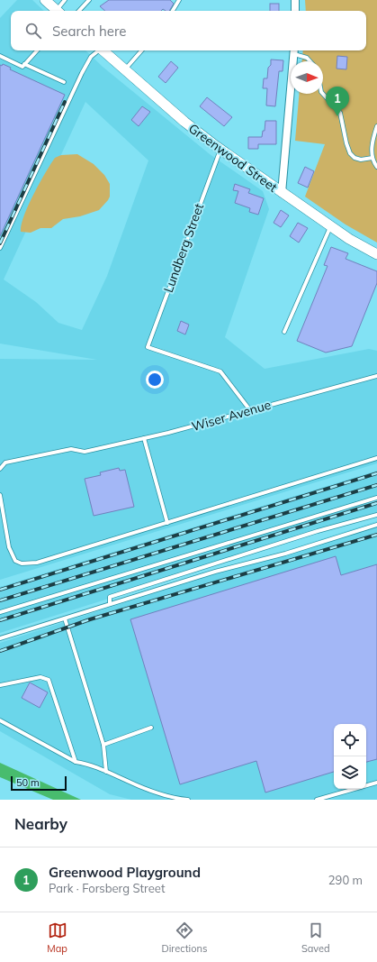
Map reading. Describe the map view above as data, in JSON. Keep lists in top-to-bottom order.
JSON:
{
  "streets": {
    "main road": ["Greenwood Street"],
    "lane": ["Lundberg Street", "Wiser Avenue"]
  },
  "crossings": [
    ["Greenwood Street", "Lundberg Street"],
    ["Lundberg Street", "Wiser Avenue"]
  ],
  "scale_bar": "50 m",
  "north": "right",
  "page": {
    "search": "Search here",
    "pins": "1",
    "scale": "50 m",
    "heading": "Nearby",
    "list": [
      {
        "mark": "1",
        "name": "Greenwood Playground",
        "note": "Park · Forsberg Street",
        "value": "290 m"
      }
    ],
    "nav": ["Map", "Directions", "Saved"]
  }
}
